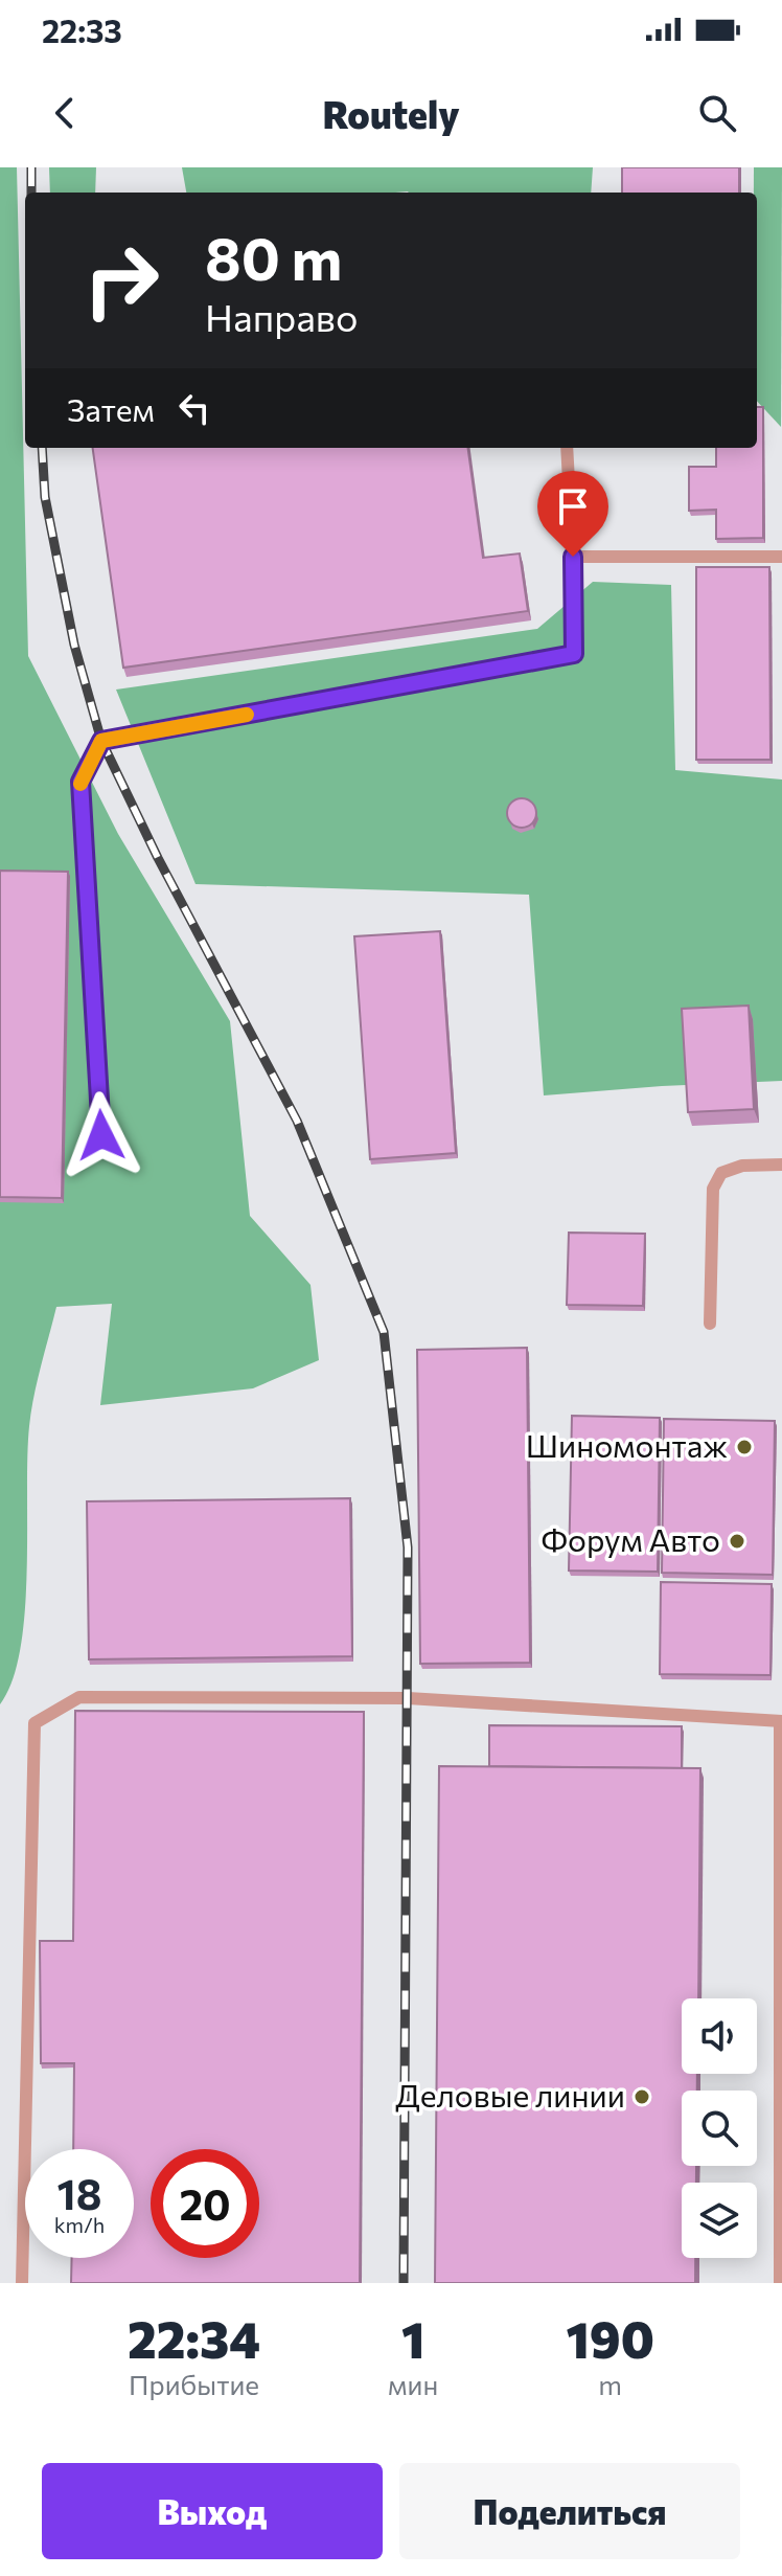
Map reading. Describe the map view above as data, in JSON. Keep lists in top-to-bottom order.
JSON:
{
  "places": ["Шиномонтаж", "Форум Авто", "Деловые линии"],
  "page": {
    "status": "22:33",
    "header": "Routely",
    "turn": ["80 m", "Направо"],
    "then": "Затем",
    "speed": "18 km/h",
    "limit": "20",
    "eta": [
      "22:34",
      "Прибытие",
      "1",
      "мин",
      "190",
      "m"
    ],
    "buttons": ["Выход", "Поделиться"]
  }
}
